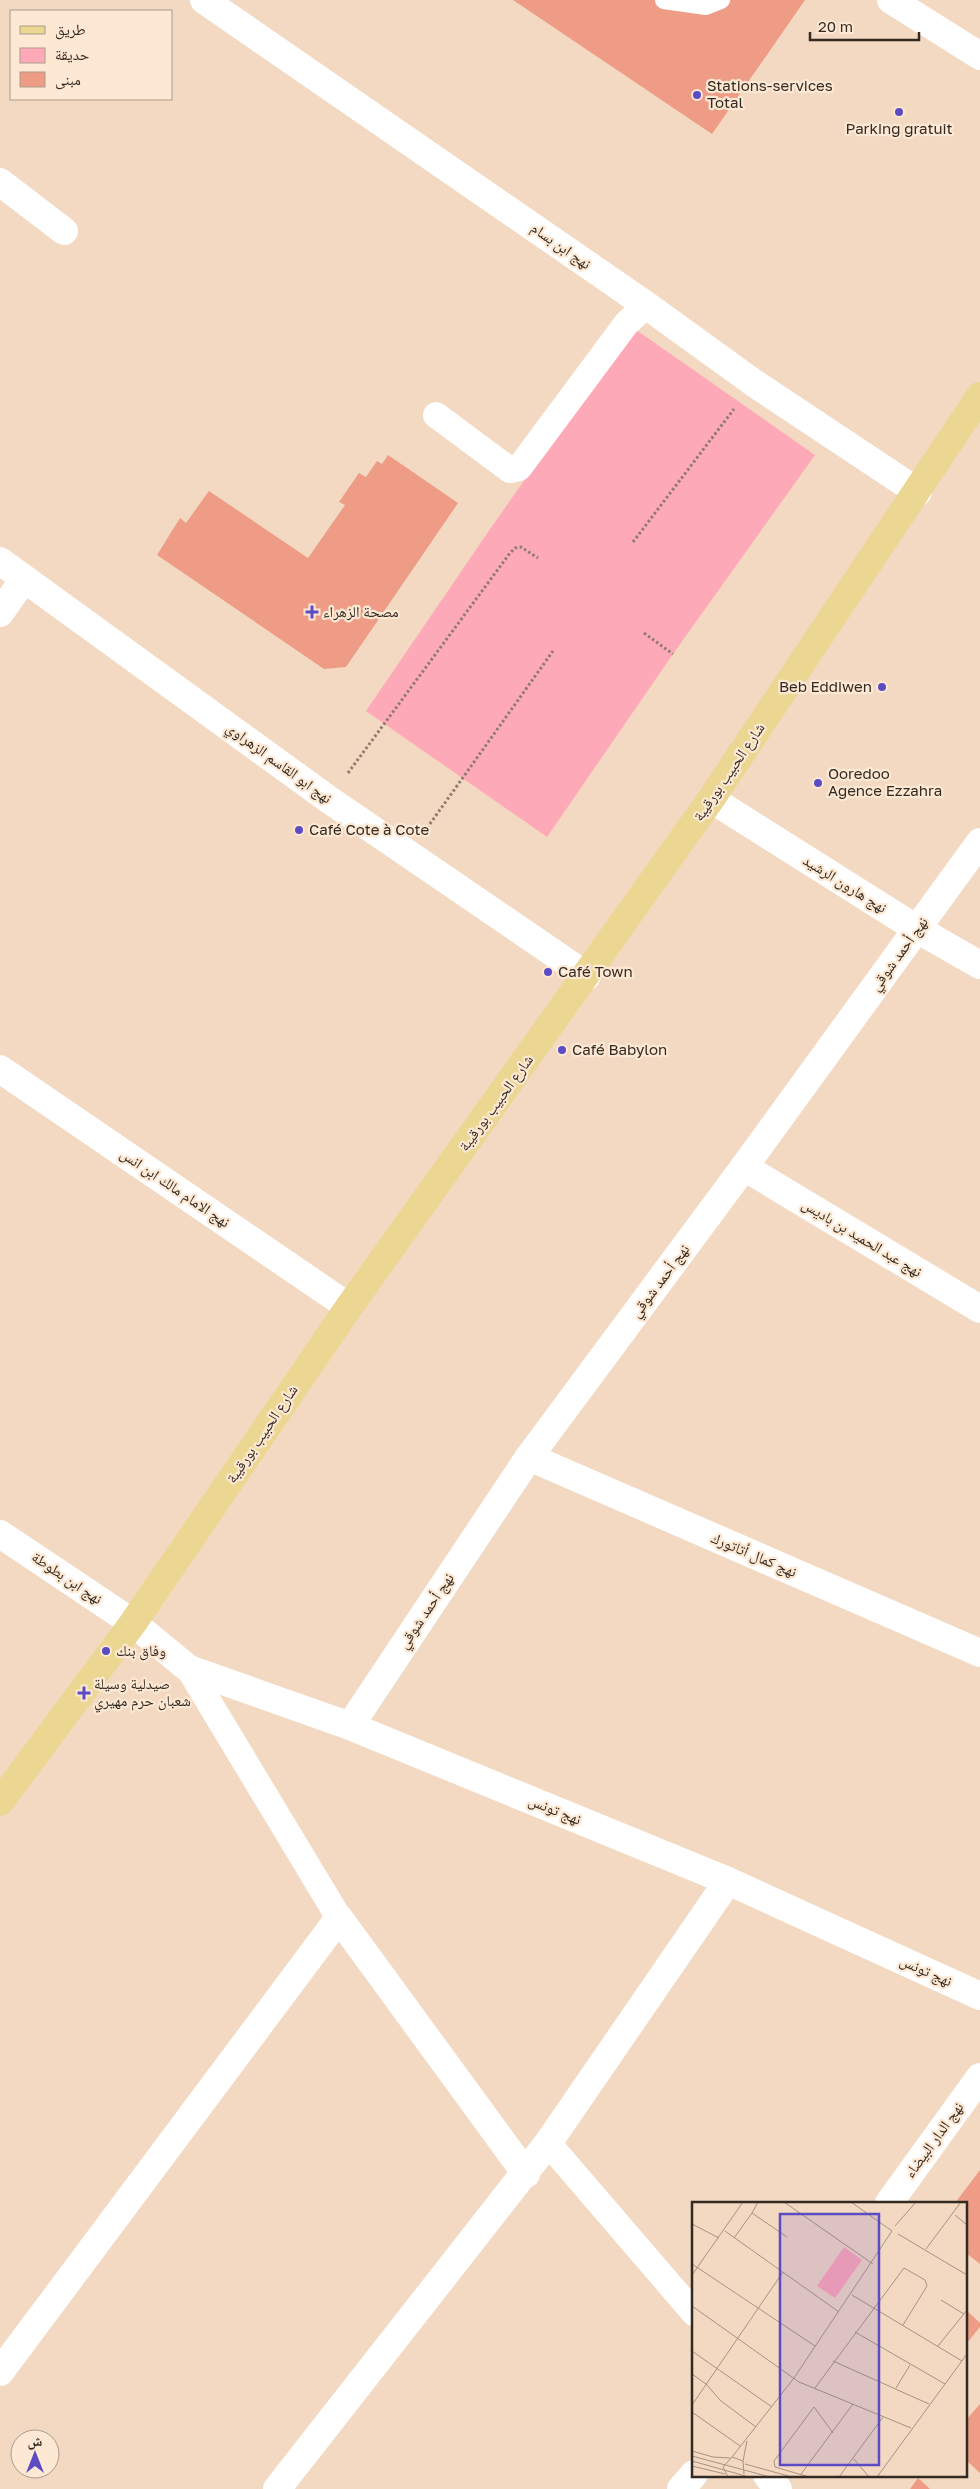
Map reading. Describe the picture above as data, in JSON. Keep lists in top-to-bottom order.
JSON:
{
  "streets": {
    "main road": ["شارع الحبيب بورقيبة"],
    "street": [
      "نهج ابن بسام",
      "نهج ابو القاسم الزهراوي",
      "نهج هارون الرشيد",
      "نهج أحمد شوقي",
      "نهج الامام مالك ابن انس",
      "نهج عبد الحميد بن باديس",
      "نهج كمال أتاتورك",
      "نهج ابن بطوطة",
      "نهج تونس",
      "نهج الدار البيضاء"
    ]
  },
  "crossings": [
    ["نهج ابن بسام", "شارع الحبيب بورقيبة"],
    ["نهج ابو القاسم الزهراوي", "شارع الحبيب بورقيبة"],
    ["شارع الحبيب بورقيبة", "نهج هارون الرشيد"],
    ["شارع الحبيب بورقيبة", "نهج الامام مالك ابن انس"],
    ["شارع الحبيب بورقيبة", "نهج ابن بطوطة"],
    ["شارع الحبيب بورقيبة", "نهج تونس"],
    ["نهج هارون الرشيد", "نهج أحمد شوقي"],
    ["نهج أحمد شوقي", "نهج عبد الحميد بن باديس"],
    ["نهج أحمد شوقي", "نهج كمال أتاتورك"],
    ["نهج أحمد شوقي", "نهج تونس"],
    ["نهج ابن بطوطة", "نهج تونس"]
  ],
  "places": {
    "other": [
      "Stations-services Total",
      "Parking gratuit",
      "Beb Eddiwen",
      "Ooredoo Agence Ezzahra",
      "Café Cote à Cote",
      "Café Town",
      "Café Babylon",
      "وفاق بنك"
    ],
    "health": ["مصحة الزهراء", "صيدلية وسيلة شعبان حرم مهيري"]
  },
  "legend": ["طريق", "حديقة", "مبنى"],
  "scale_bar": "20 m",
  "north": "top"
}
